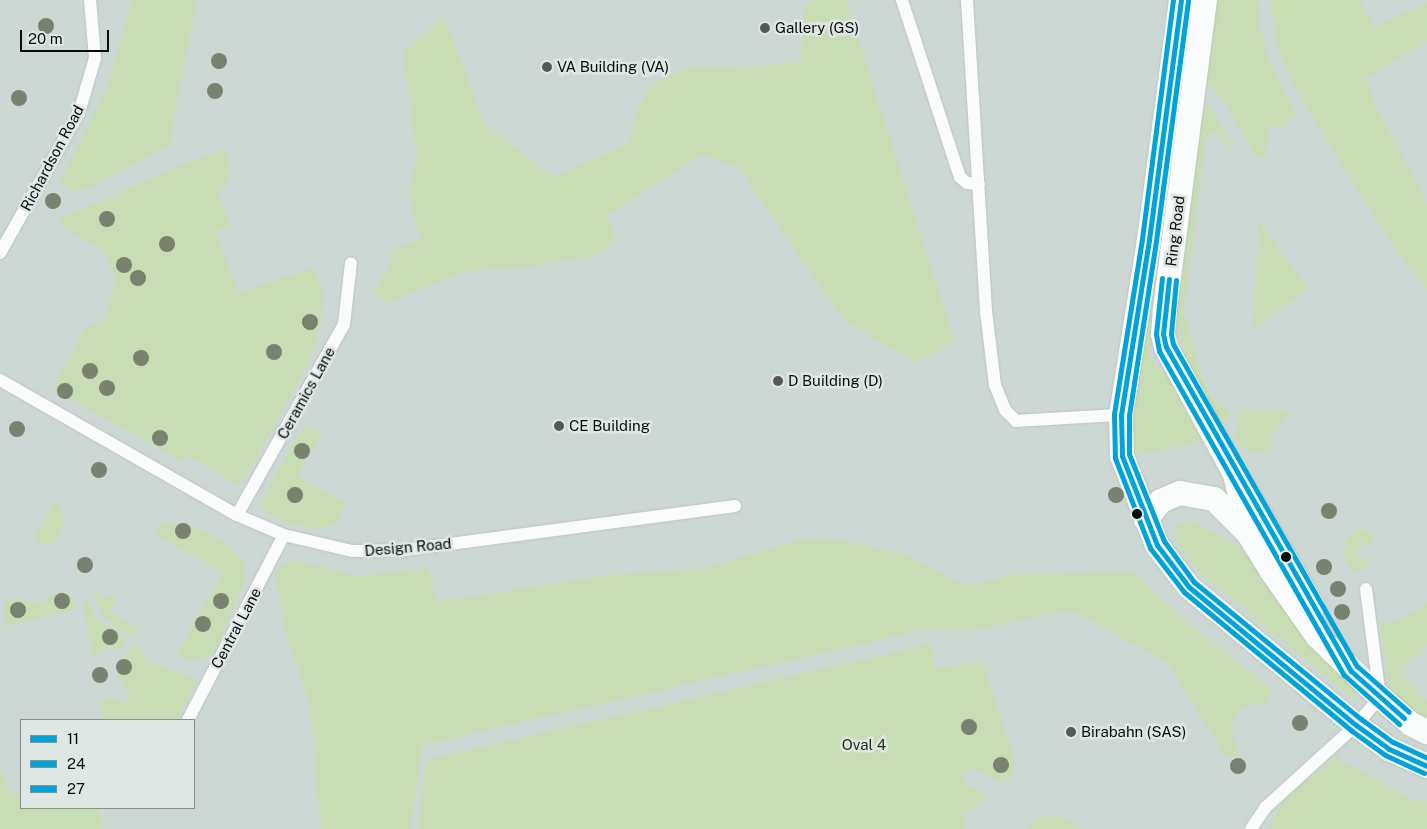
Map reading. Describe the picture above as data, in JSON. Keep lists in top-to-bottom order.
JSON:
{
  "streets": {
    "street": ["Ring Road"],
    "lane": [
      "Richardson Road",
      "Ceramics Lane",
      "Design Road",
      "Central Lane"
    ]
  },
  "crossings": [
    ["Ceramics Lane", "Design Road"],
    ["Design Road", "Central Lane"]
  ],
  "parks": ["Oval 4"],
  "places": [
    "Gallery (GS)",
    "VA Building (VA)",
    "D Building (D)",
    "CE Building",
    "Birabahn (SAS)"
  ],
  "lines": ["transit line 11", "transit line 24", "transit line 27"],
  "legend": ["11", "24", "27"],
  "scale_bar": "20 m"
}
